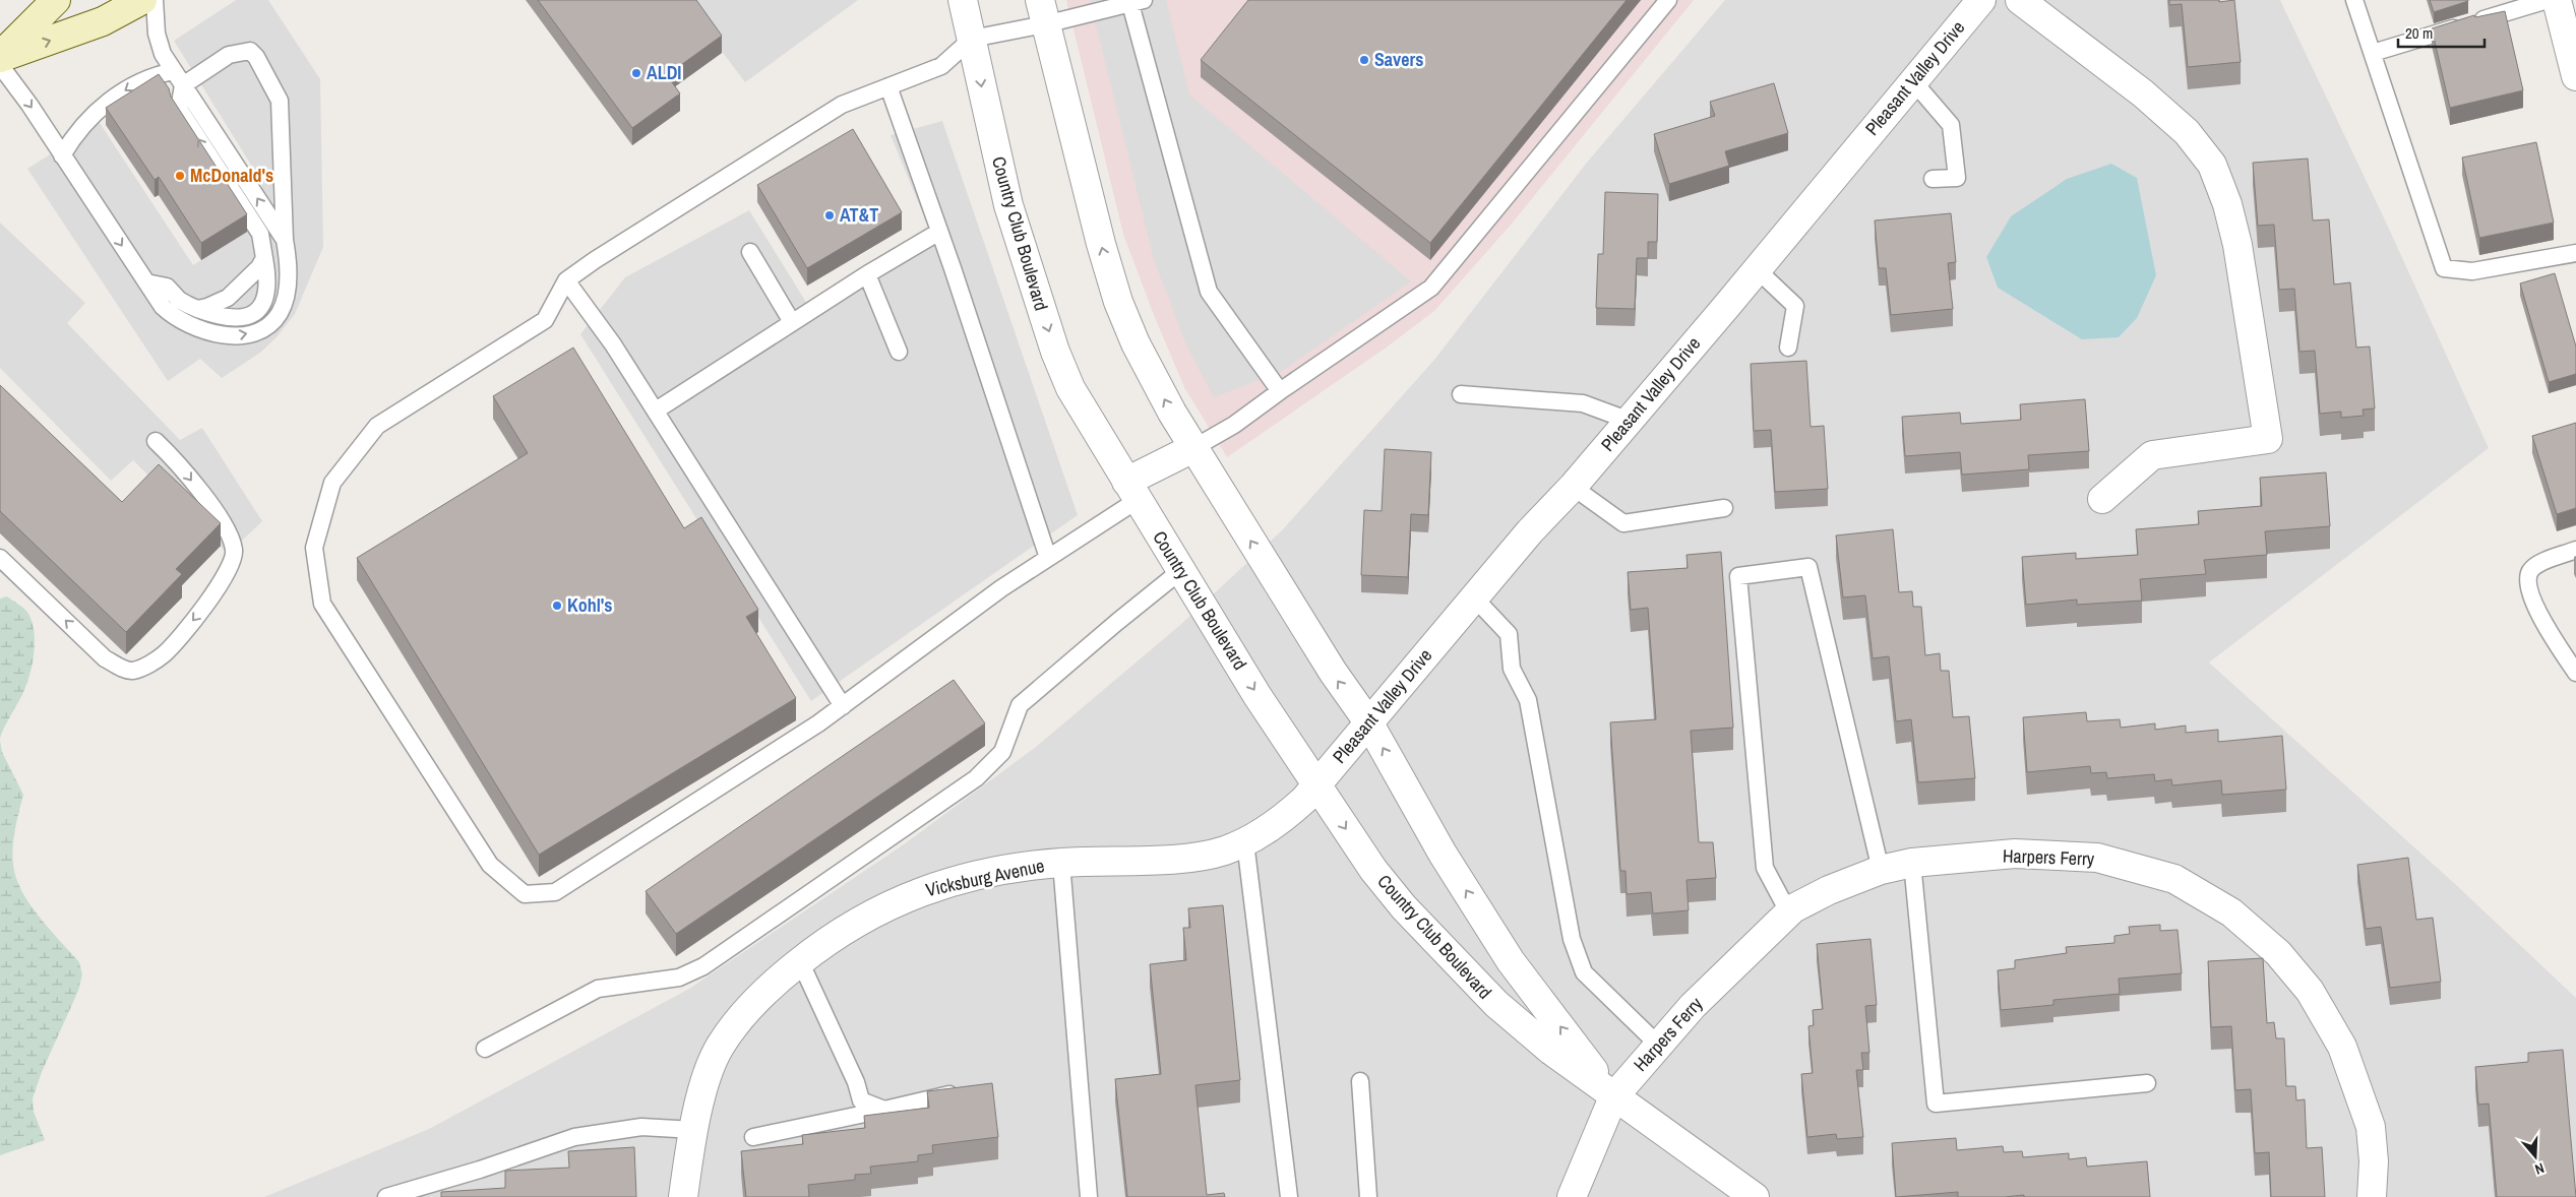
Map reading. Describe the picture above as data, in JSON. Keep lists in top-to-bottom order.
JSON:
{
  "streets": {
    "street": [
      "Pleasant Valley Drive",
      "Country Club Boulevard",
      "Harpers Ferry",
      "Vicksburg Avenue"
    ]
  },
  "crossings": [
    ["Pleasant Valley Drive", "Country Club Boulevard"],
    ["Pleasant Valley Drive", "Vicksburg Avenue"],
    ["Country Club Boulevard", "Harpers Ferry"],
    ["Country Club Boulevard", "Vicksburg Avenue"]
  ],
  "places": [
    "Savers",
    "ALDI",
    "McDonald's",
    "AT&T",
    "Kohl's"
  ],
  "scale_bar": "20 m",
  "north": "bottom"
}
